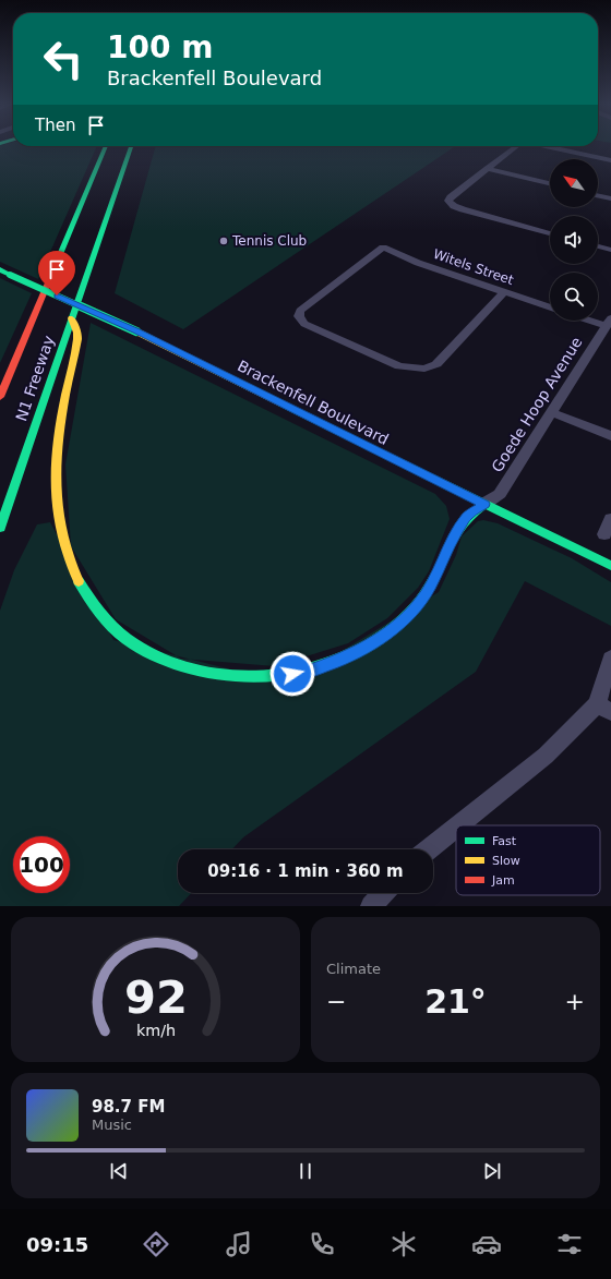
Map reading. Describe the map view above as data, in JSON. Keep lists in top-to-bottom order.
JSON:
{
  "streets": {
    "main road": ["N1 Freeway", "Brackenfell Boulevard"],
    "street": ["Witels Street", "Goede Hoop Avenue"]
  },
  "crossings": [
    ["Brackenfell Boulevard", "Goede Hoop Avenue"]
  ],
  "places": ["Tennis Club"],
  "legend": ["Fast", "Slow", "Jam"],
  "north": "top left",
  "page": {
    "turn": ["100 m", "Brackenfell Boulevard"],
    "then": "Then",
    "limit": "100",
    "trip": "09:16 · 1 min · 360 m",
    "tile": "Climate",
    "heat": ["−", "21°", "+"],
    "song": ["98.7 FM", "Music"],
    "tabs": "09:15",
    "gauge": ["92", "km/h"]
  }
}
